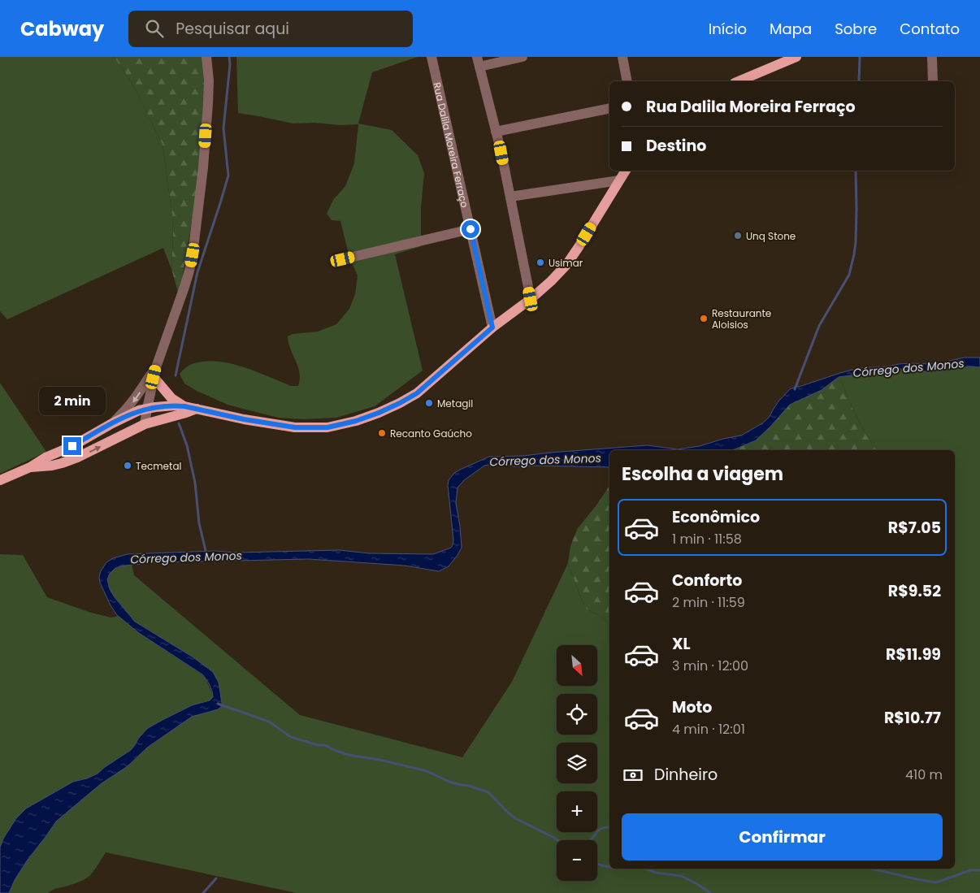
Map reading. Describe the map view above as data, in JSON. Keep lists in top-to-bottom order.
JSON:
{
  "streets": {
    "street": ["Rua Dalila Moreira Ferraço"]
  },
  "water": ["Córrego dos Monos"],
  "places": [
    "Unq Stone",
    "Usimar",
    "Restaurante Aloisios",
    "Metagil",
    "Recanto Gaúcho",
    "Tecmetal"
  ],
  "north": "bottom right",
  "page": {
    "header": "Cabway",
    "search": "Pesquisar aqui",
    "nav": [
      "Início",
      "Mapa",
      "Sobre",
      "Contato"
    ],
    "banner": ["Rua Dalila Moreira Ferraço", "Destino"],
    "bubble": "2 min",
    "heading": "Escolha a viagem",
    "list": [
      {
        "name": "Econômico",
        "note": "1 min · 11:58",
        "value": "R$7.05"
      },
      {
        "name": "Conforto",
        "note": "2 min · 11:59",
        "value": "R$9.52"
      },
      {
        "name": "XL",
        "note": "3 min · 12:00",
        "value": "R$11.99"
      },
      {
        "name": "Moto",
        "note": "4 min · 12:01",
        "value": "R$10.77"
      }
    ],
    "map_buttons": ["+", "−"],
    "pay": ["Dinheiro", "410 m"],
    "buttons": "Confirmar"
  }
}
